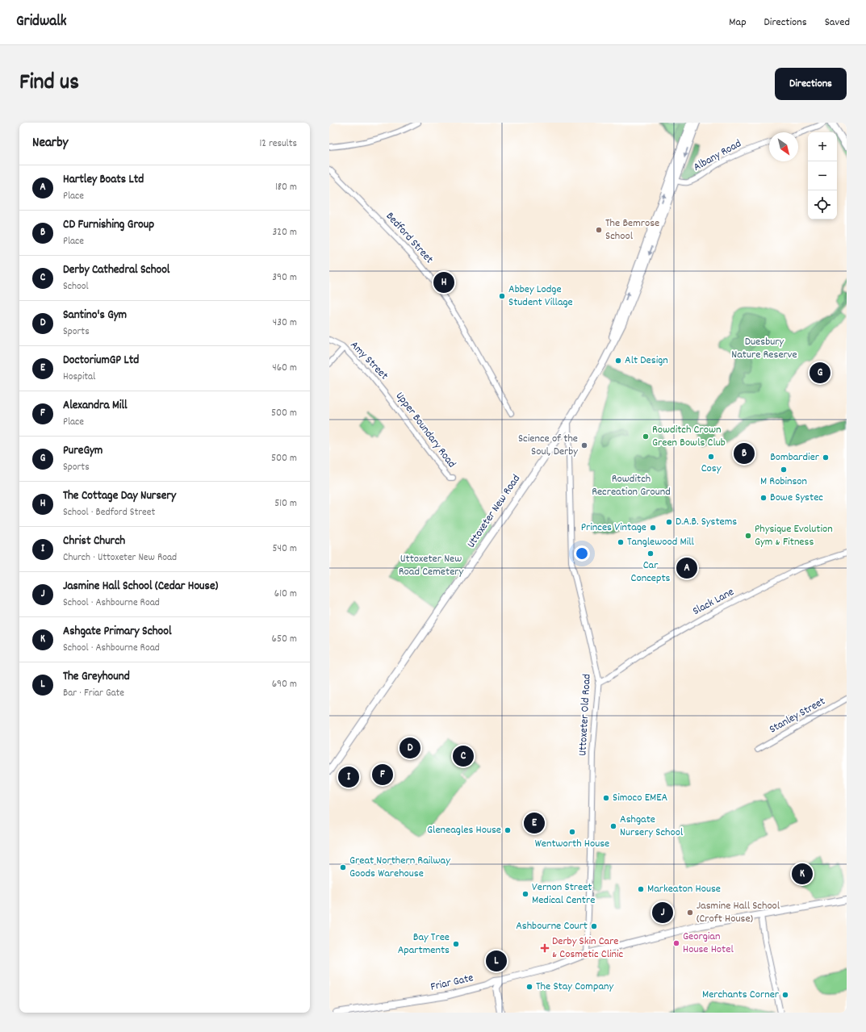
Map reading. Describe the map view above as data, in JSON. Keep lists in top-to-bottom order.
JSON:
{
  "streets": {
    "main road": ["Uttoxeter New Road", "Friar Gate"],
    "street": [
      "Albany Road",
      "Bedford Street",
      "Amy Street",
      "Upper Boundary Road",
      "Slack Lane",
      "Uttoxeter Old Road",
      "Stanley Street"
    ]
  },
  "crossings": [
    ["Albany Road", "Uttoxeter New Road"],
    ["Amy Street", "Upper Boundary Road"],
    ["Uttoxeter New Road", "Uttoxeter Old Road"],
    ["Slack Lane", "Uttoxeter Old Road"],
    ["Uttoxeter Old Road", "Friar Gate"]
  ],
  "parks": ["Duesbury Nature Reserve", "Rowditch Recreation Ground", "Uttoxeter New Road Cemetery"],
  "places": {
    "other": [
      "The Bemrose School",
      "Abbey Lodge Student Village",
      "Alt Design",
      "Rowditch Crown Green Bowls Club",
      "Science of the Soul, Derby",
      "Cosy",
      "Bombardier",
      "M Robinson",
      "Bowe Systec",
      "D.A.B. Systems",
      "Princes Vintage",
      "Physique Evolution Gym & Fitness",
      "Tanglewood Mill",
      "Car Concepts",
      "Simoco EMEA",
      "Ashgate Nursery School",
      "Gleneagles House",
      "Wentworth House",
      "Great Northern Railway Goods Warehouse",
      "Markeaton House",
      "Vernon Street Medical Centre",
      "Jasmine Hall School (Croft House)",
      "Ashbourne Court",
      "Georgian House Hotel",
      "Bay Tree Apartments",
      "The Stay Company",
      "Merchants Corner"
    ],
    "health": ["Derby Skin Care & Cosmetic Clinic"]
  },
  "north": "bottom right",
  "page": {
    "header": "Gridwalk",
    "nav": ["Map", "Directions", "Saved"],
    "title": "Find us",
    "buttons": "Directions",
    "heading": ["Nearby", "12 results"],
    "map_buttons": ["+", "−"],
    "list": [
      {
        "mark": "A",
        "name": "Hartley Boats Ltd",
        "note": "Place",
        "value": "180 m"
      },
      {
        "mark": "B",
        "name": "CD Furnishing Group",
        "note": "Place",
        "value": "320 m"
      },
      {
        "mark": "C",
        "name": "Derby Cathedral School",
        "note": "School",
        "value": "390 m"
      },
      {
        "mark": "D",
        "name": "Santino's Gym",
        "note": "Sports",
        "value": "430 m"
      },
      {
        "mark": "E",
        "name": "DoctoriumGP Ltd",
        "note": "Hospital",
        "value": "460 m"
      },
      {
        "mark": "F",
        "name": "Alexandra Mill",
        "note": "Place",
        "value": "500 m"
      },
      {
        "mark": "G",
        "name": "PureGym",
        "note": "Sports",
        "value": "500 m"
      },
      {
        "mark": "H",
        "name": "The Cottage Day Nursery",
        "note": "School · Bedford Street",
        "value": "510 m"
      },
      {
        "mark": "I",
        "name": "Christ Church",
        "note": "Church · Uttoxeter New Road",
        "value": "540 m"
      },
      {
        "mark": "J",
        "name": "Jasmine Hall School (Cedar House)",
        "note": "School · Ashbourne Road",
        "value": "610 m"
      },
      {
        "mark": "K",
        "name": "Ashgate Primary School",
        "note": "School · Ashbourne Road",
        "value": "650 m"
      },
      {
        "mark": "L",
        "name": "The Greyhound",
        "note": "Bar · Friar Gate",
        "value": "690 m"
      }
    ],
    "pins": [
      "H",
      "G",
      "B",
      "A",
      "D",
      "C",
      "F",
      "I",
      "E",
      "K",
      "J",
      "L"
    ]
  }
}
